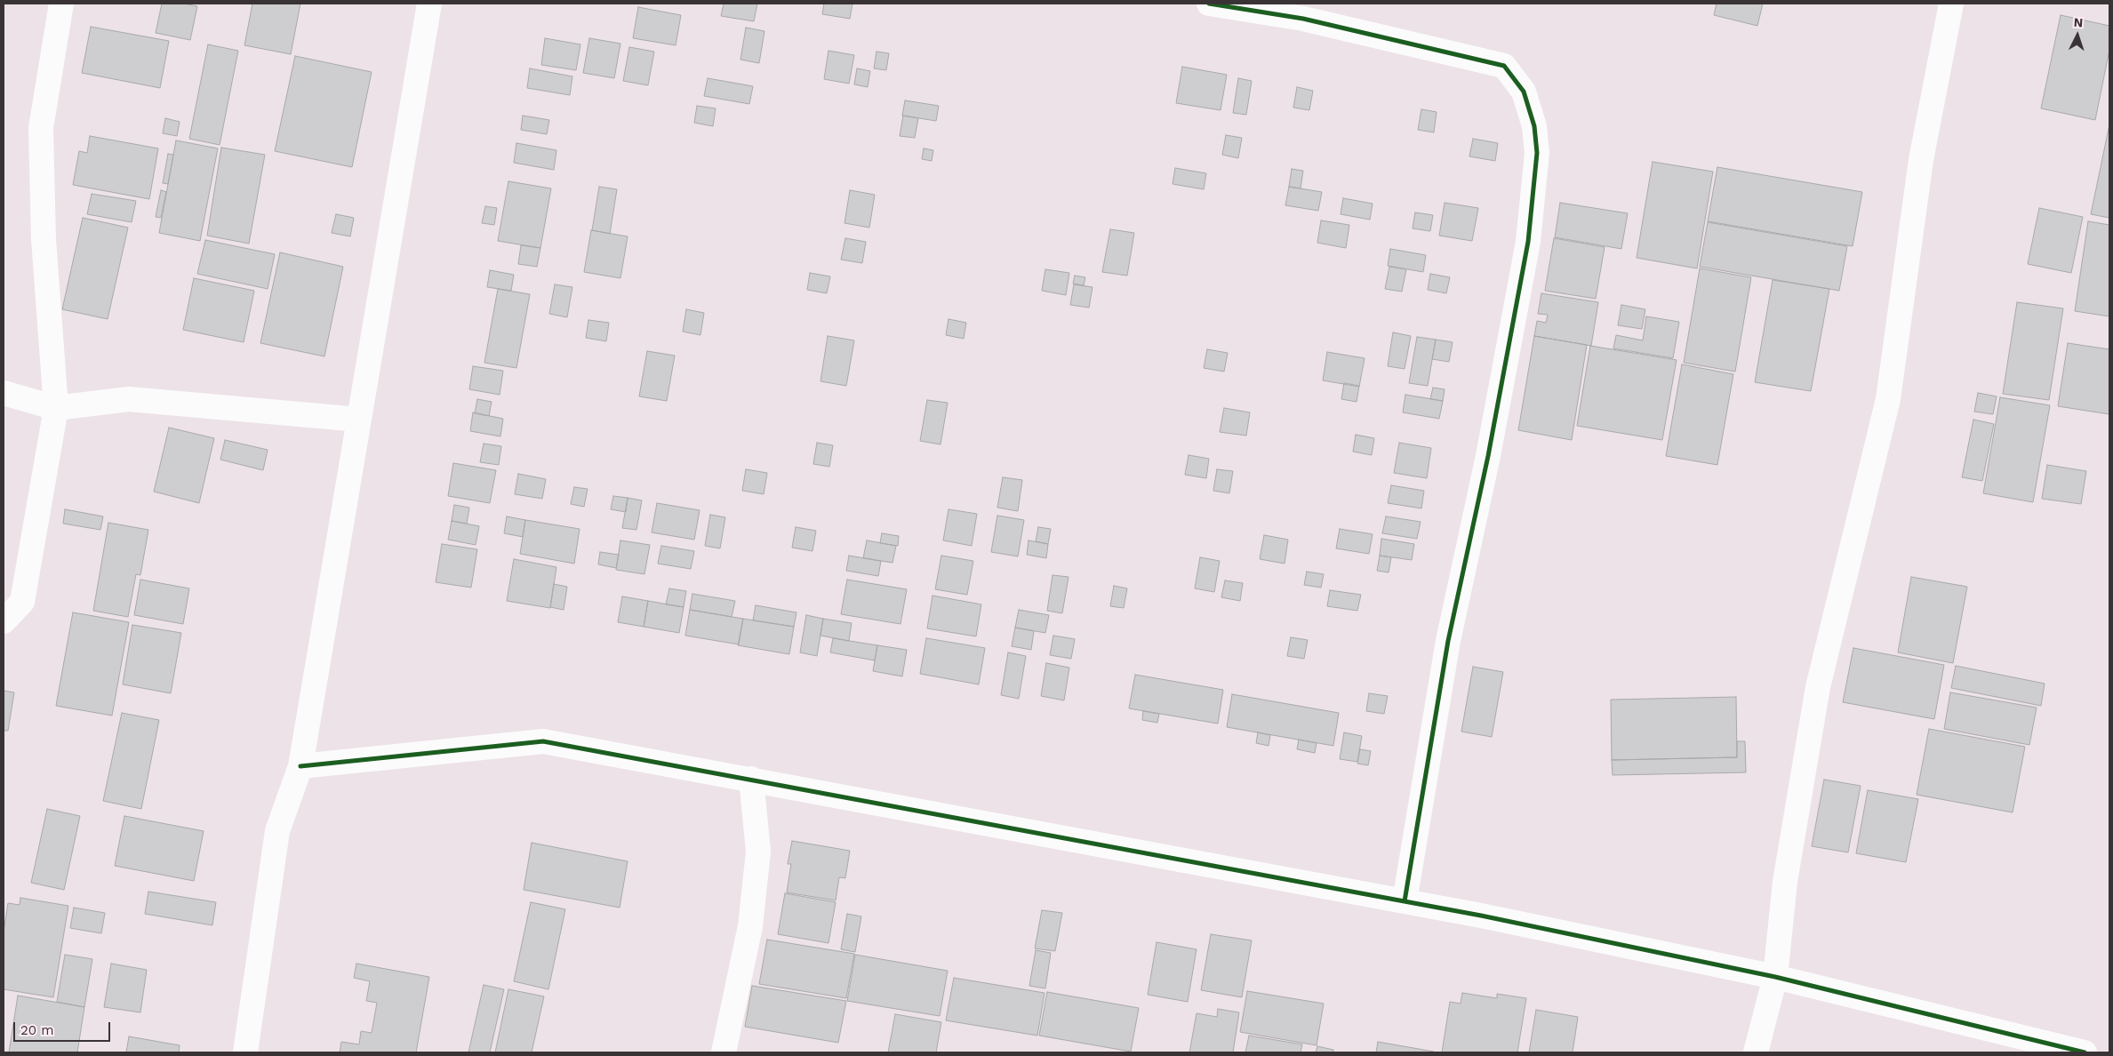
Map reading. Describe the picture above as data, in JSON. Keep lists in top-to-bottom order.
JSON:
{
  "scale_bar": "20 m",
  "north": "top"
}
